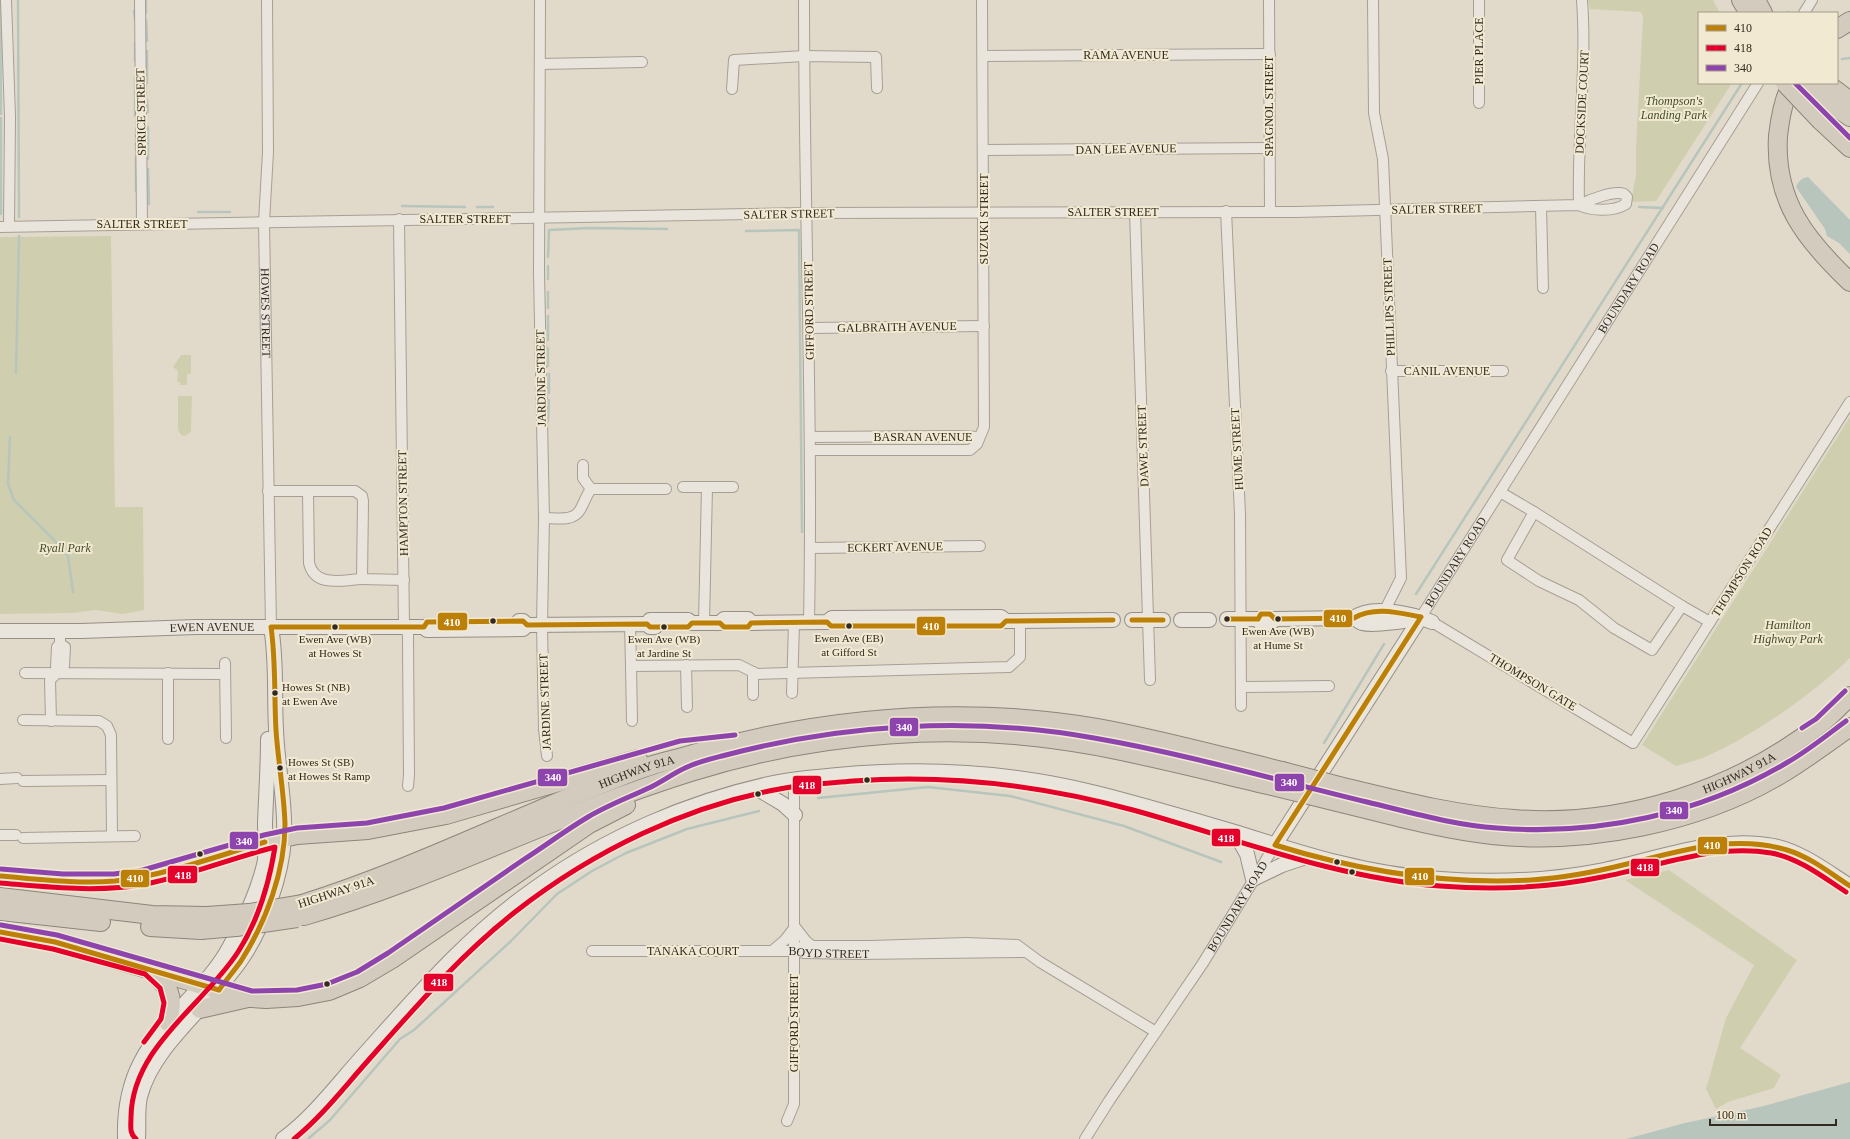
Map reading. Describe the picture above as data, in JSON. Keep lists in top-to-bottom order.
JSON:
{
  "streets": {
    "highway": ["HIGHWAY 91A"],
    "main road": ["BOUNDARY ROAD", "HOWES STREET", "EWEN AVENUE"],
    "street": [
      "PIER PLACE",
      "RAMA AVENUE",
      "DOCKSIDE COURT",
      "SPAGNOL STREET",
      "SPRICE STREET",
      "DAN LEE AVENUE",
      "SALTER STREET",
      "SUZUKI STREET",
      "PHILLIPS STREET",
      "GIFFORD STREET",
      "GALBRAITH AVENUE",
      "CANIL AVENUE",
      "JARDINE STREET",
      "BASRAN AVENUE",
      "DAWE STREET",
      "HUME STREET",
      "HAMPTON STREET",
      "ECKERT AVENUE",
      "THOMPSON ROAD",
      "THOMPSON GATE",
      "BOYD STREET",
      "TANAKA COURT"
    ]
  },
  "crossings": [
    ["RAMA AVENUE", "SPAGNOL STREET"],
    ["RAMA AVENUE", "SUZUKI STREET"],
    ["DOCKSIDE COURT", "SALTER STREET"],
    ["SPAGNOL STREET", "DAN LEE AVENUE"],
    ["SPAGNOL STREET", "SALTER STREET"],
    ["SPRICE STREET", "SALTER STREET"],
    ["DAN LEE AVENUE", "SUZUKI STREET"],
    ["SALTER STREET", "SUZUKI STREET"],
    ["SALTER STREET", "PHILLIPS STREET"],
    ["SALTER STREET", "GIFFORD STREET"],
    ["SALTER STREET", "HOWES STREET"],
    ["SALTER STREET", "JARDINE STREET"],
    ["SALTER STREET", "DAWE STREET"],
    ["SALTER STREET", "HUME STREET"],
    ["SALTER STREET", "HAMPTON STREET"],
    ["SUZUKI STREET", "GALBRAITH AVENUE"],
    ["SUZUKI STREET", "BASRAN AVENUE"],
    ["BOUNDARY ROAD", "EWEN AVENUE"],
    ["BOUNDARY ROAD", "THOMPSON GATE"],
    ["BOUNDARY ROAD", "BOYD STREET"],
    ["PHILLIPS STREET", "CANIL AVENUE"],
    ["PHILLIPS STREET", "EWEN AVENUE"],
    ["GIFFORD STREET", "GALBRAITH AVENUE"],
    ["GIFFORD STREET", "BASRAN AVENUE"],
    ["GIFFORD STREET", "ECKERT AVENUE"],
    ["GIFFORD STREET", "EWEN AVENUE"],
    ["GIFFORD STREET", "BOYD STREET"],
    ["GIFFORD STREET", "TANAKA COURT"],
    ["HOWES STREET", "EWEN AVENUE"],
    ["JARDINE STREET", "EWEN AVENUE"],
    ["DAWE STREET", "EWEN AVENUE"],
    ["HUME STREET", "EWEN AVENUE"],
    ["HAMPTON STREET", "EWEN AVENUE"],
    ["THOMPSON ROAD", "THOMPSON GATE"],
    ["EWEN AVENUE", "THOMPSON GATE"],
    ["BOYD STREET", "TANAKA COURT"]
  ],
  "parks": ["Thompson's Landing Park", "Ryall Park", "Hamilton Highway Park"],
  "places": [
    "Ewen Ave (WB) at Hume St",
    "Ewen Ave (EB) at Gifford St",
    "Ewen Ave (WB) at Howes St",
    "Ewen Ave (WB) at Jardine St",
    "Howes St (NB) at Ewen Ave",
    "Howes St (SB) at Howes St Ramp"
  ],
  "lines": ["transit line 340", "transit line 410", "transit line 418"],
  "legend": ["410", "418", "340"],
  "scale_bar": "100 m"
}
